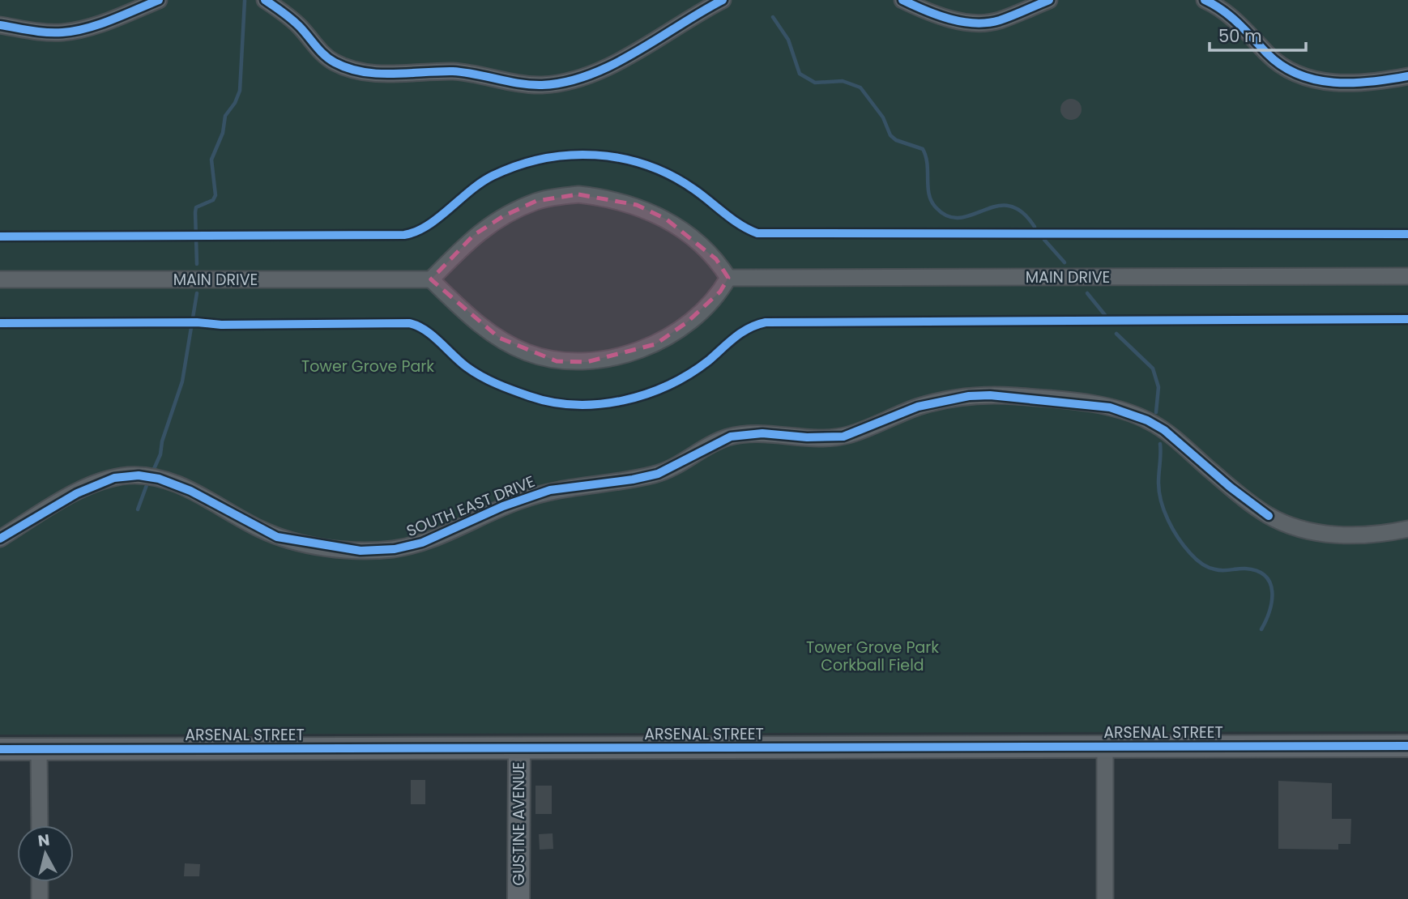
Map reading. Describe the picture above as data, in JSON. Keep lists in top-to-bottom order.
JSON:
{
  "streets": {
    "main road": ["ARSENAL STREET", "GUSTINE AVENUE"],
    "street": ["MAIN DRIVE", "SOUTH EAST DRIVE"]
  },
  "crossings": [
    ["ARSENAL STREET", "GUSTINE AVENUE"]
  ],
  "parks": ["Tower Grove Park", "Tower Grove Park Corkball Field"],
  "scale_bar": "50 m",
  "north": "top"
}
